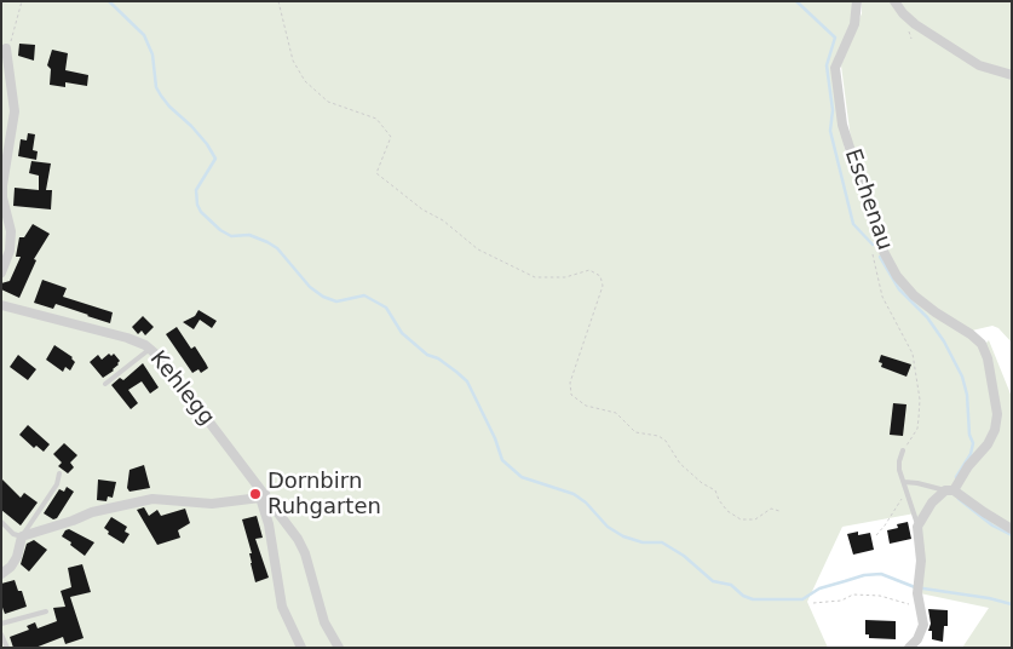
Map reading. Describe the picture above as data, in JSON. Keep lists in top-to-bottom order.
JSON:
{
  "streets": {
    "street": ["Eschenau", "Kehlegg"]
  },
  "places": ["Dornbirn Ruhgarten"]
}
